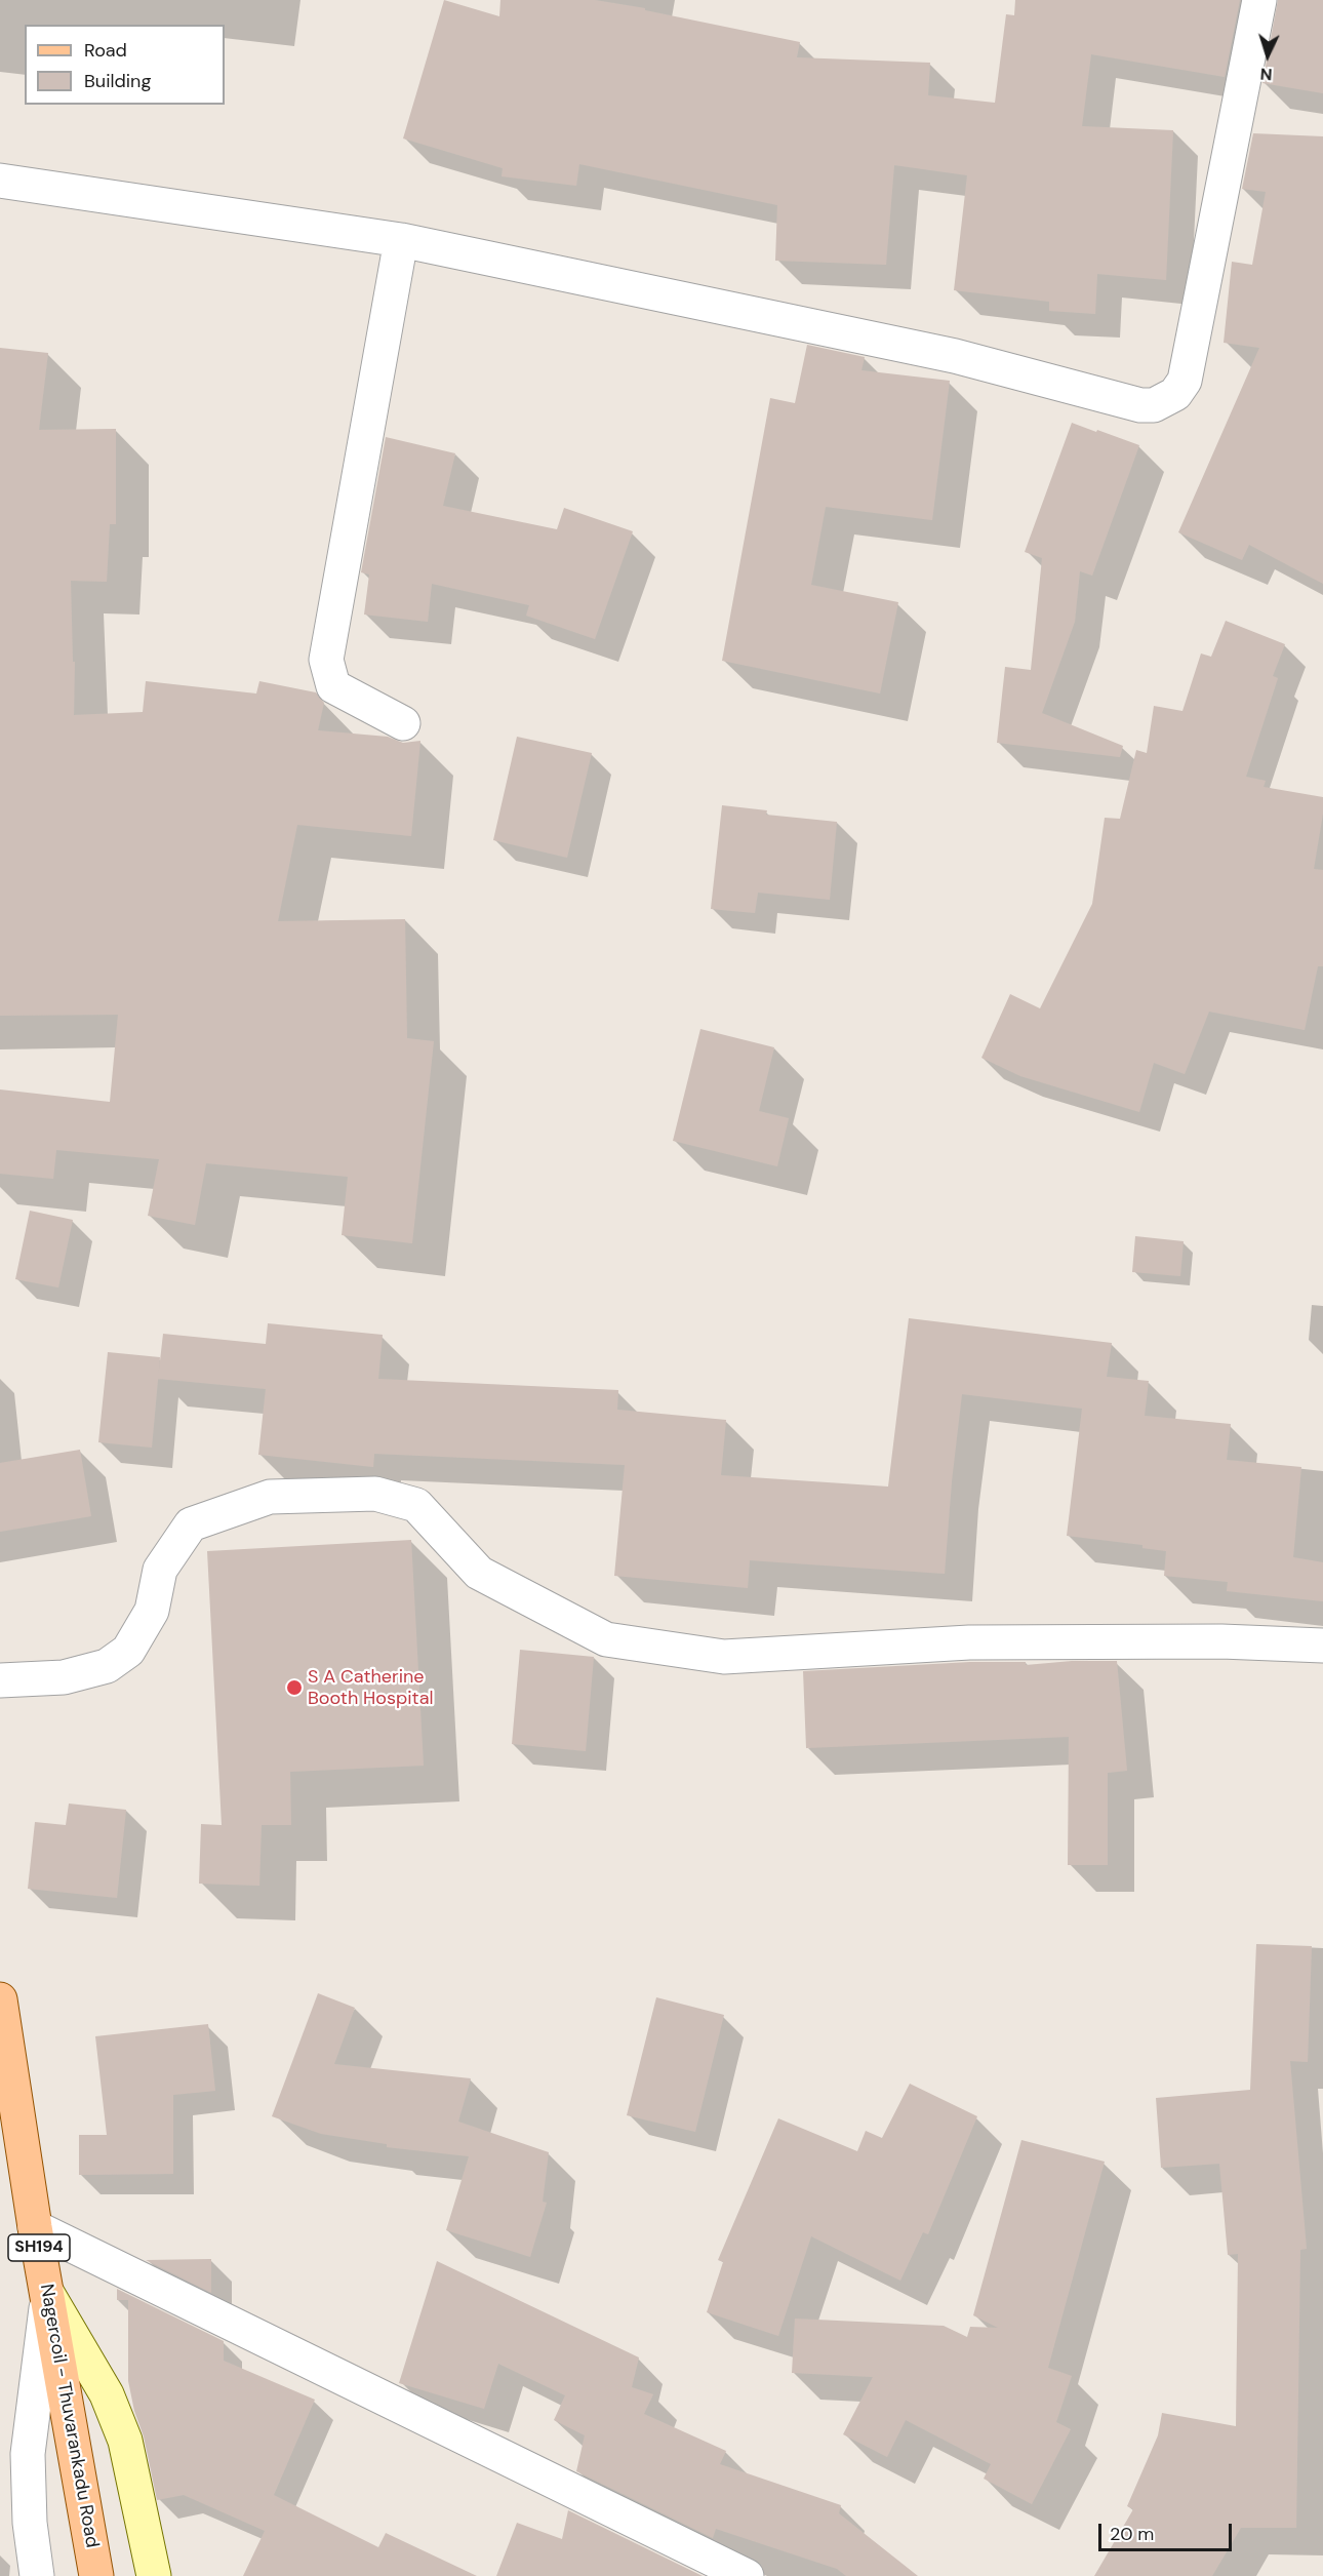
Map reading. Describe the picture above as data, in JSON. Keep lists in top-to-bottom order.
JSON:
{
  "streets": {
    "main road": ["SH194", "Nagercoil - Thuvarankadu Road"]
  },
  "places": ["S A Catherine Booth Hospital"],
  "legend": ["Road", "Building"],
  "scale_bar": "20 m",
  "north": "bottom"
}
